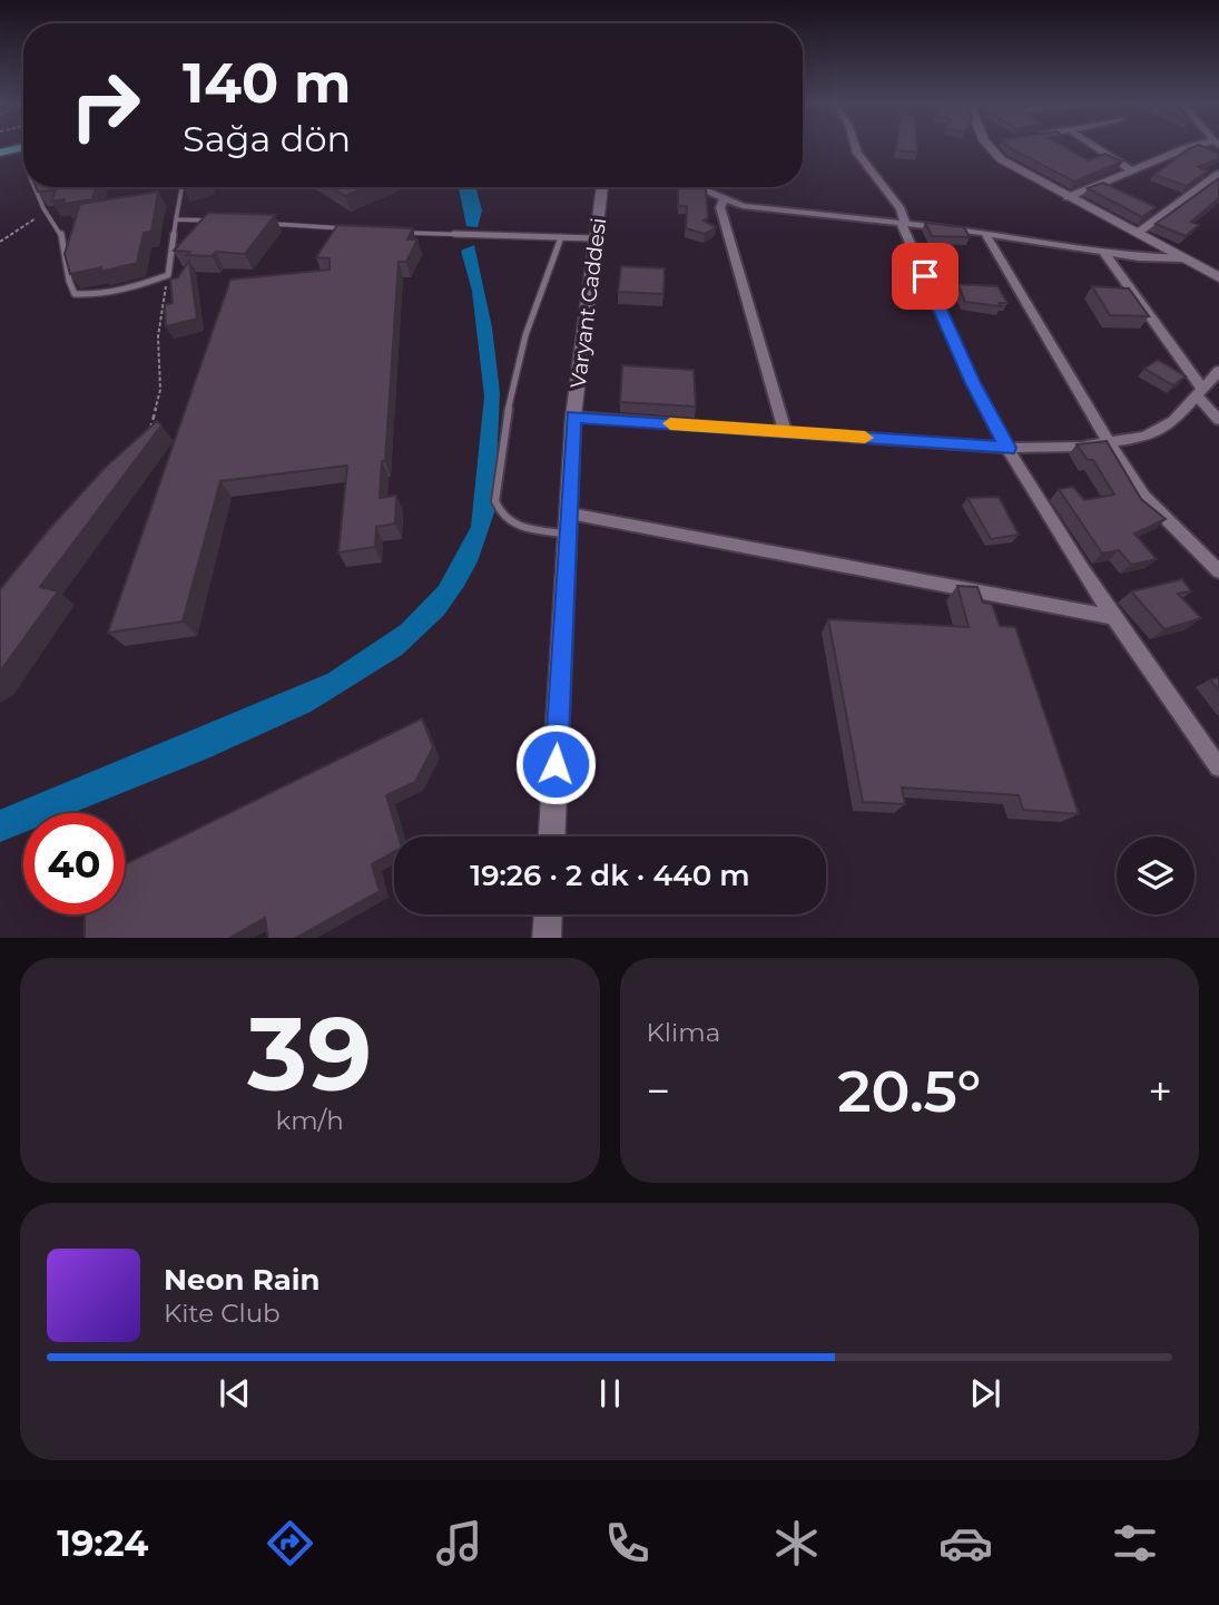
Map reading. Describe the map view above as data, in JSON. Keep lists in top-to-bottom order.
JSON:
{
  "streets": {
    "street": ["Varyant Caddesi"]
  },
  "page": {
    "turn": ["140 m", "Sağa dön"],
    "limit": "40",
    "trip": "19:26 · 2 dk · 440 m",
    "tile": [
      ["39", "km/h"],
      "Klima"
    ],
    "heat": ["−", "20.5°", "+"],
    "song": ["Neon Rain", "Kite Club"],
    "tabs": "19:24"
  }
}
